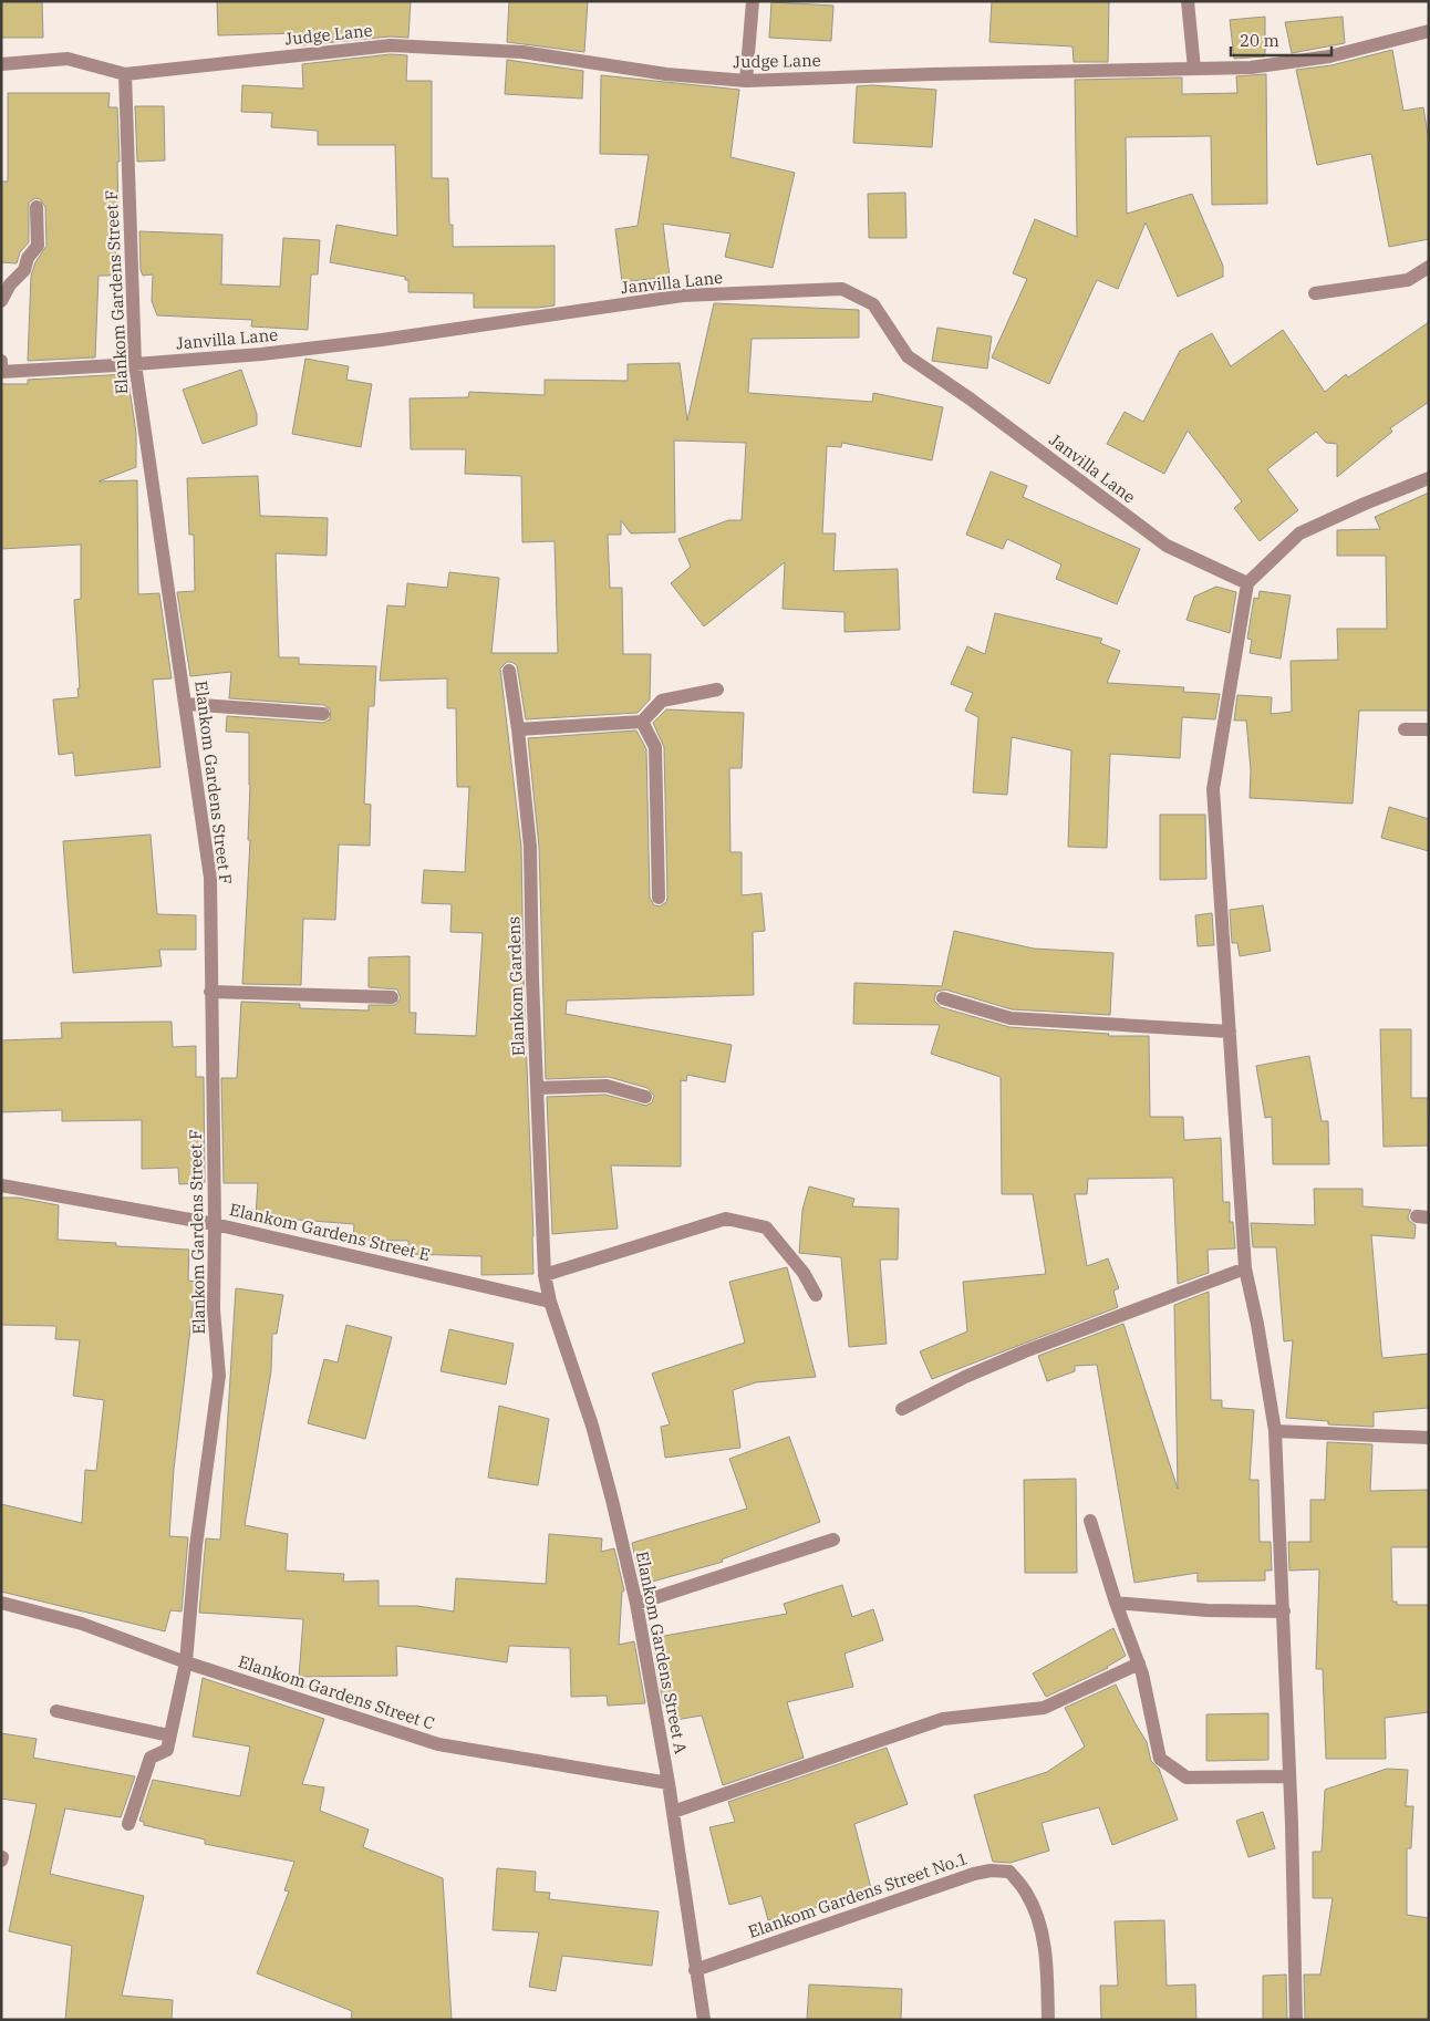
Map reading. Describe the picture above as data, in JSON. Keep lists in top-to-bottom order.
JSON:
{
  "streets": {
    "street": [
      "Judge Lane",
      "Janvilla Lane",
      "Elankom Gardens Street F",
      "Elankom Gardens",
      "Elankom Gardens Street E",
      "Elankom Gardens Street A",
      "Elankom Gardens Street C",
      "Elankom Gardens Street No.1"
    ]
  },
  "crossings": [
    ["Judge Lane", "Elankom Gardens Street F"],
    ["Janvilla Lane", "Elankom Gardens Street F"],
    ["Elankom Gardens Street F", "Elankom Gardens Street E"],
    ["Elankom Gardens Street F", "Elankom Gardens Street C"],
    ["Elankom Gardens", "Elankom Gardens Street E"],
    ["Elankom Gardens", "Elankom Gardens Street A"],
    ["Elankom Gardens Street E", "Elankom Gardens Street A"],
    ["Elankom Gardens Street A", "Elankom Gardens Street C"],
    ["Elankom Gardens Street A", "Elankom Gardens Street No.1"]
  ],
  "scale_bar": "20 m"
}
